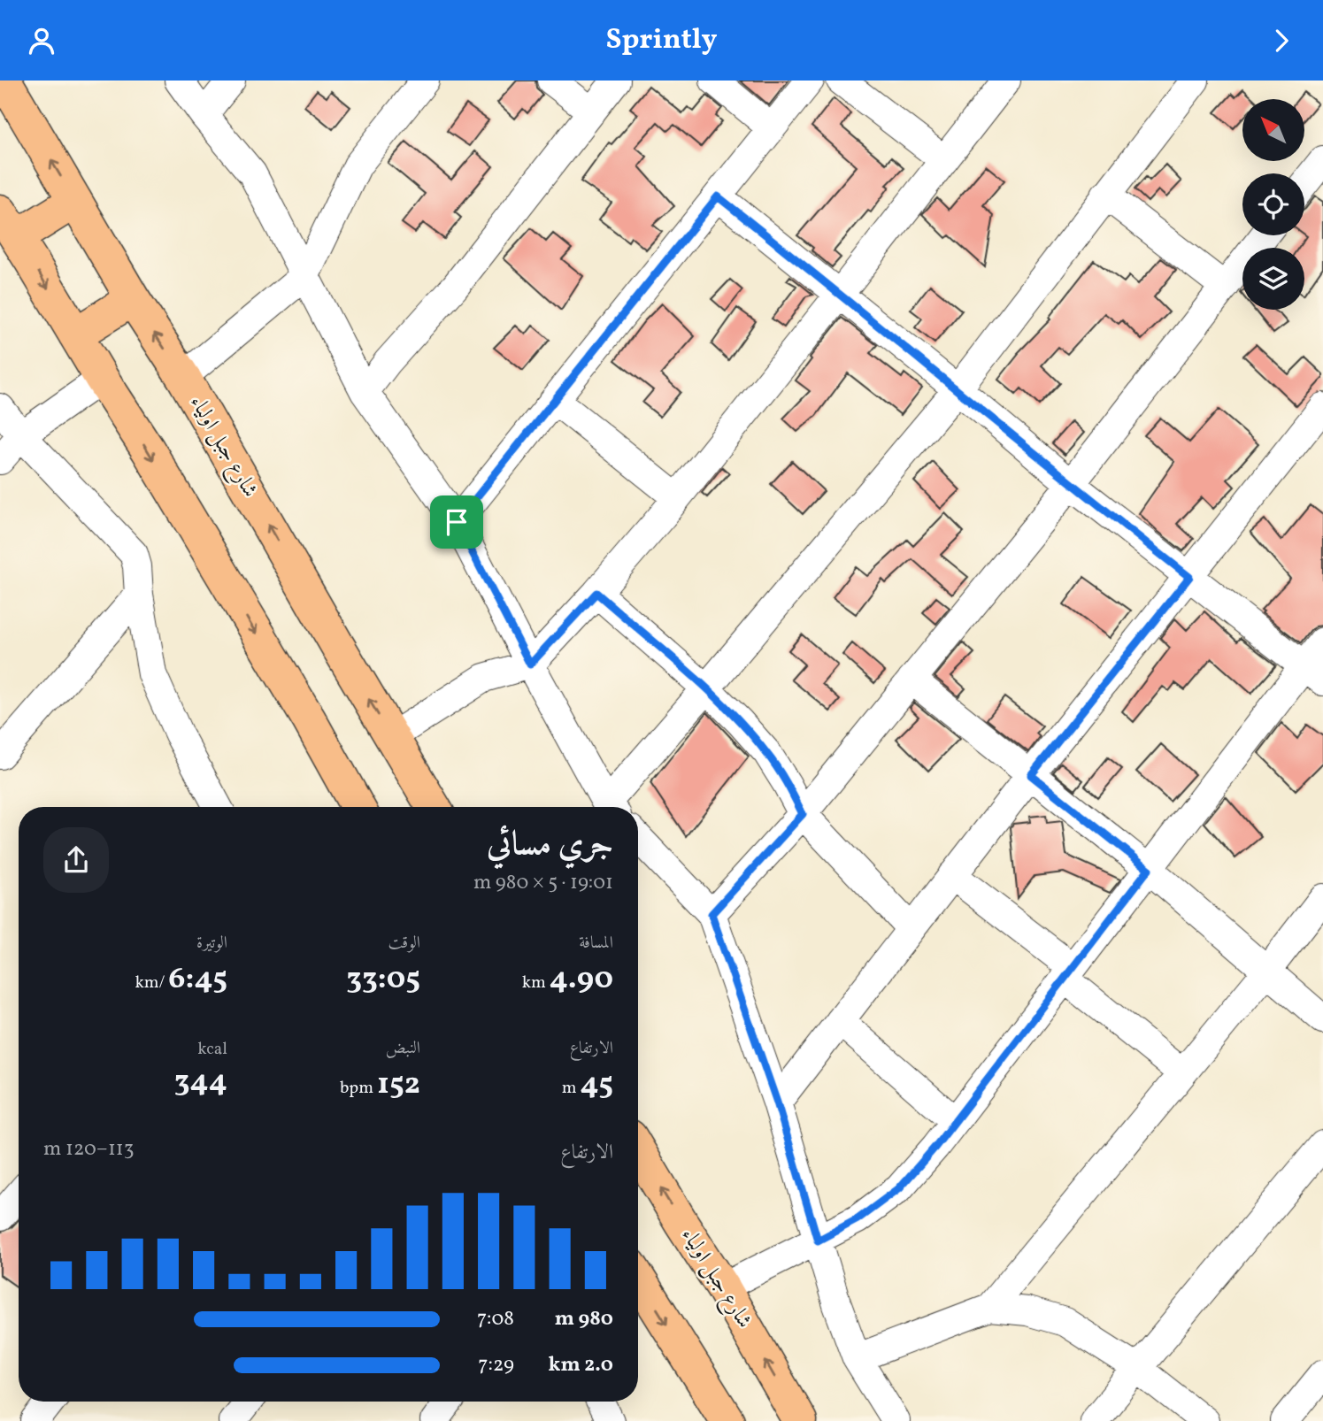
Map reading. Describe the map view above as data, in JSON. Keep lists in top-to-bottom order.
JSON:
{
  "streets": {
    "highway": ["شارع جبل اولياء"]
  },
  "north": "top left",
  "page": {
    "header": "Sprintly",
    "heading": ["جري مسائي", "19:01 · 5 × 980 m"],
    "stats": [
      ["المسافة", "4.90 km"],
      ["الوقت", "33:05"],
      ["الوتيرة", "6:45 /km"],
      ["الارتفاع", "45 m"],
      ["النبض", "152 bpm"],
      ["kcal", "344"]
    ],
    "chart": ["الارتفاع", "113–120 m"],
    "list": [
      {
        "name": "980 m",
        "note": "7:08"
      },
      {
        "name": "2.0 km",
        "note": "7:29"
      }
    ]
  }
}
